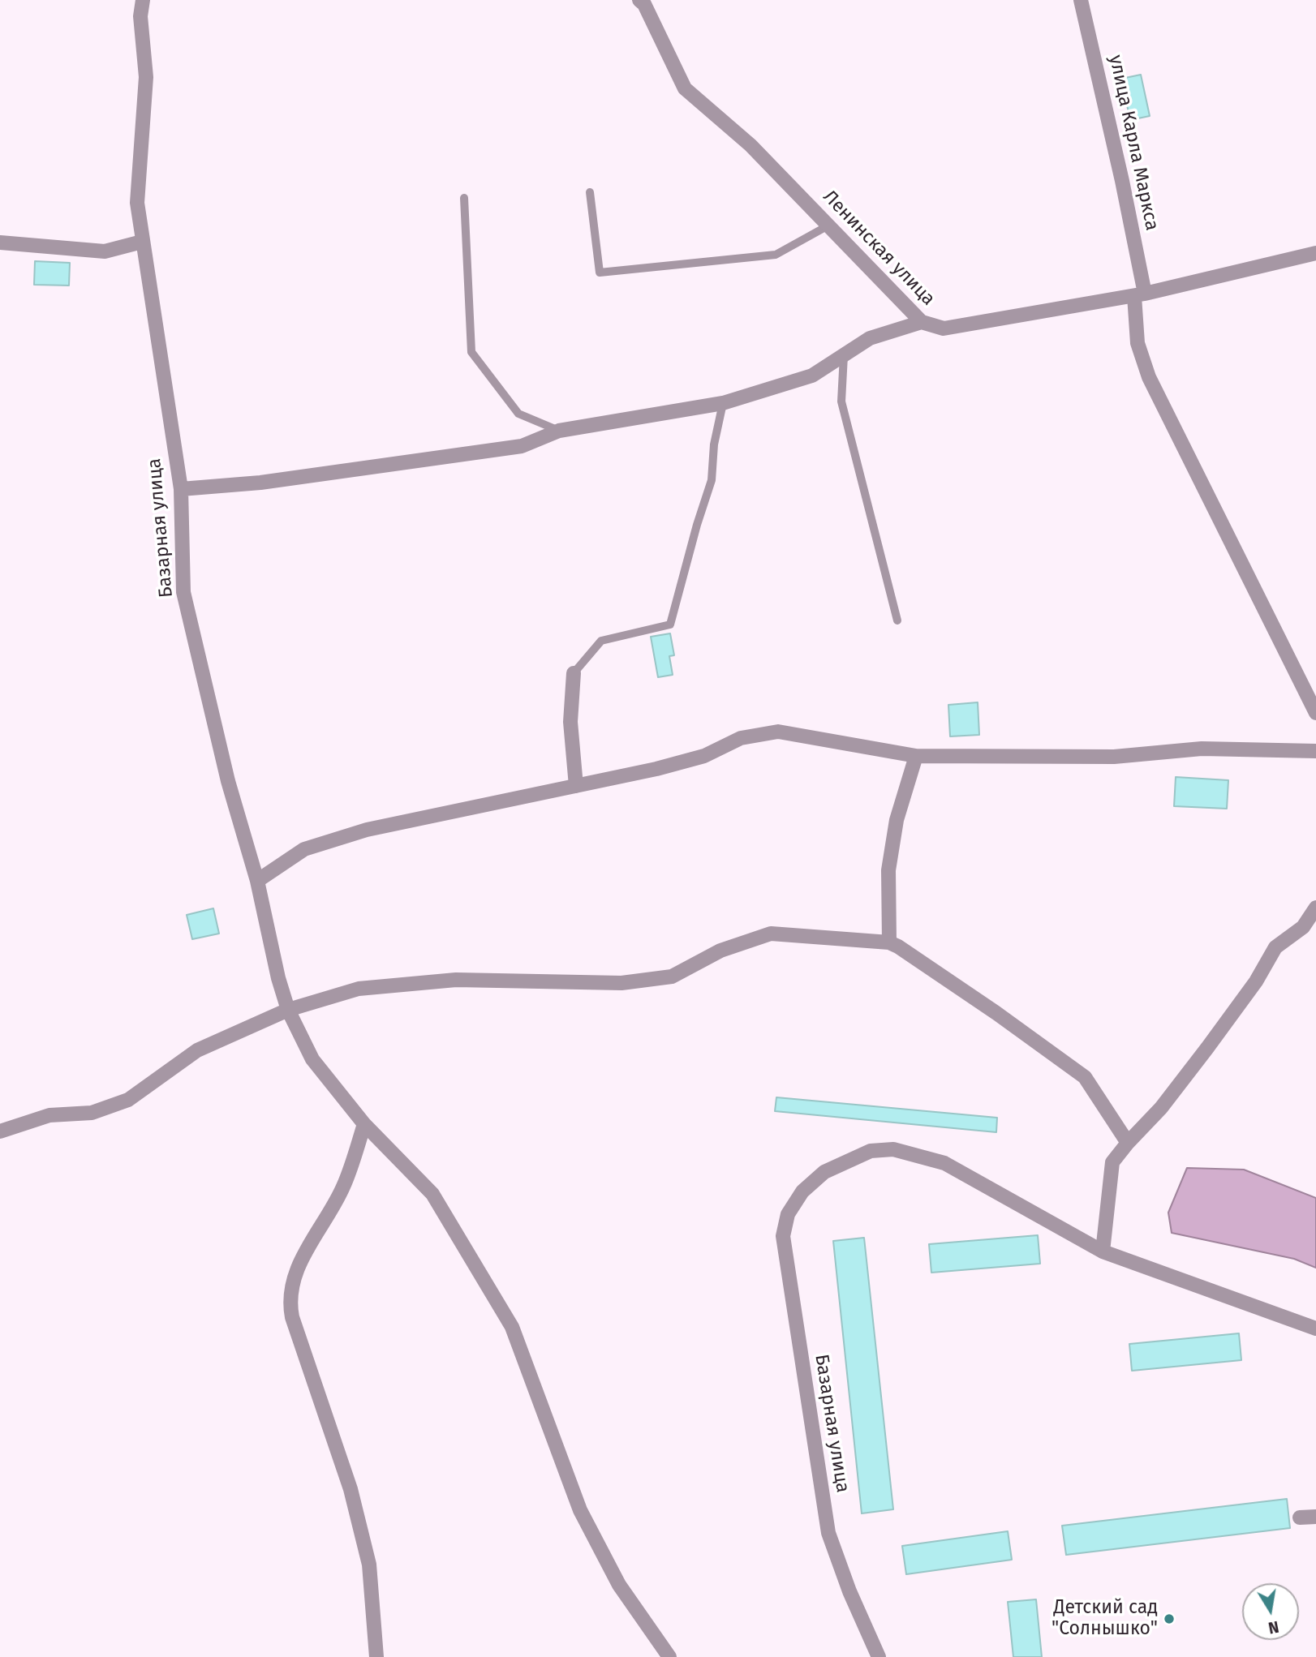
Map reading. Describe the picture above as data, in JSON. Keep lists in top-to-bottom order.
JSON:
{
  "streets": {
    "street": ["улица Карла Маркса", "Ленинская улица", "Базарная улица"]
  },
  "crossings": [
    ["улица Карла Маркса", "Ленинская улица"]
  ],
  "places": ["Детский сад \"Солнышко\""],
  "north": "bottom"
}
